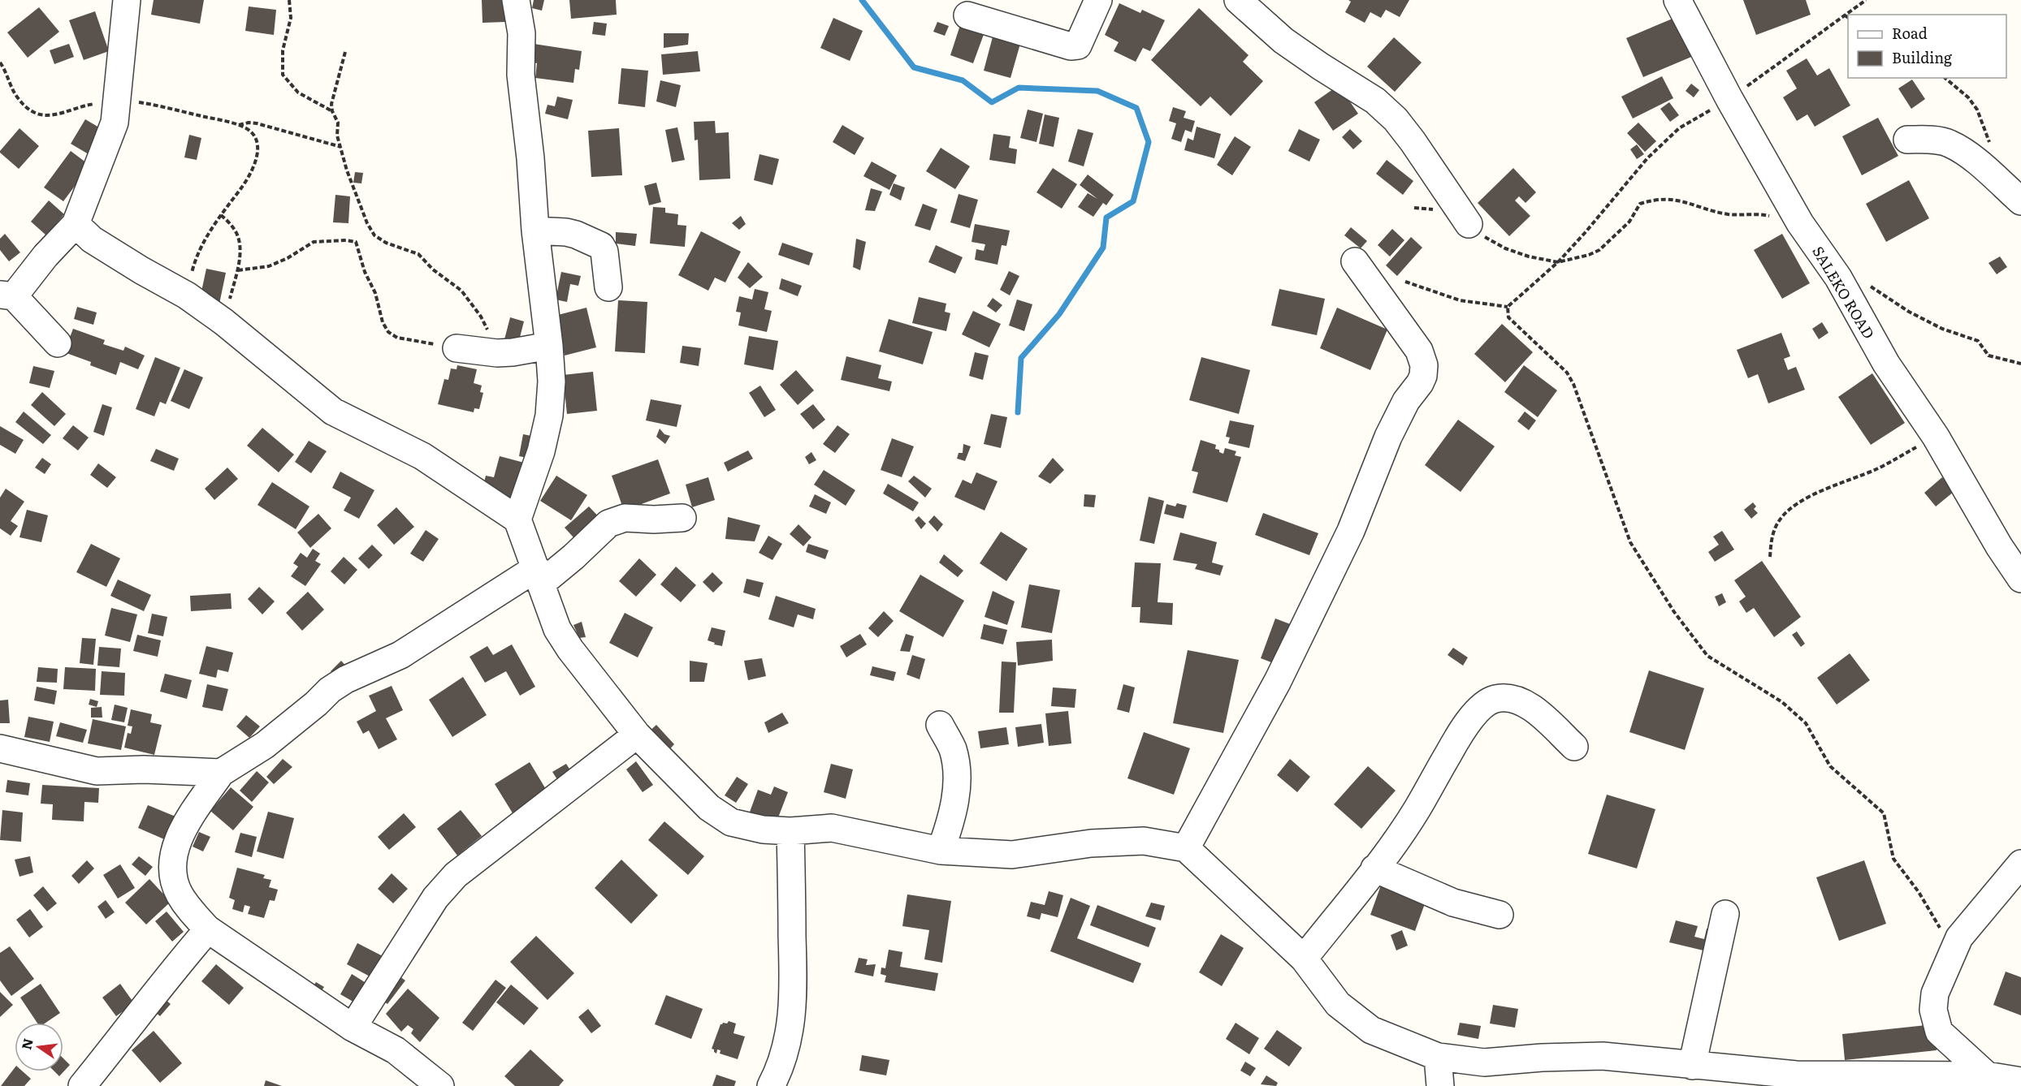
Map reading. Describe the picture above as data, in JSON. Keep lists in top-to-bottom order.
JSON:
{
  "streets": {
    "street": ["SALEKO ROAD"]
  },
  "legend": ["Road", "Building"],
  "north": "left"
}
